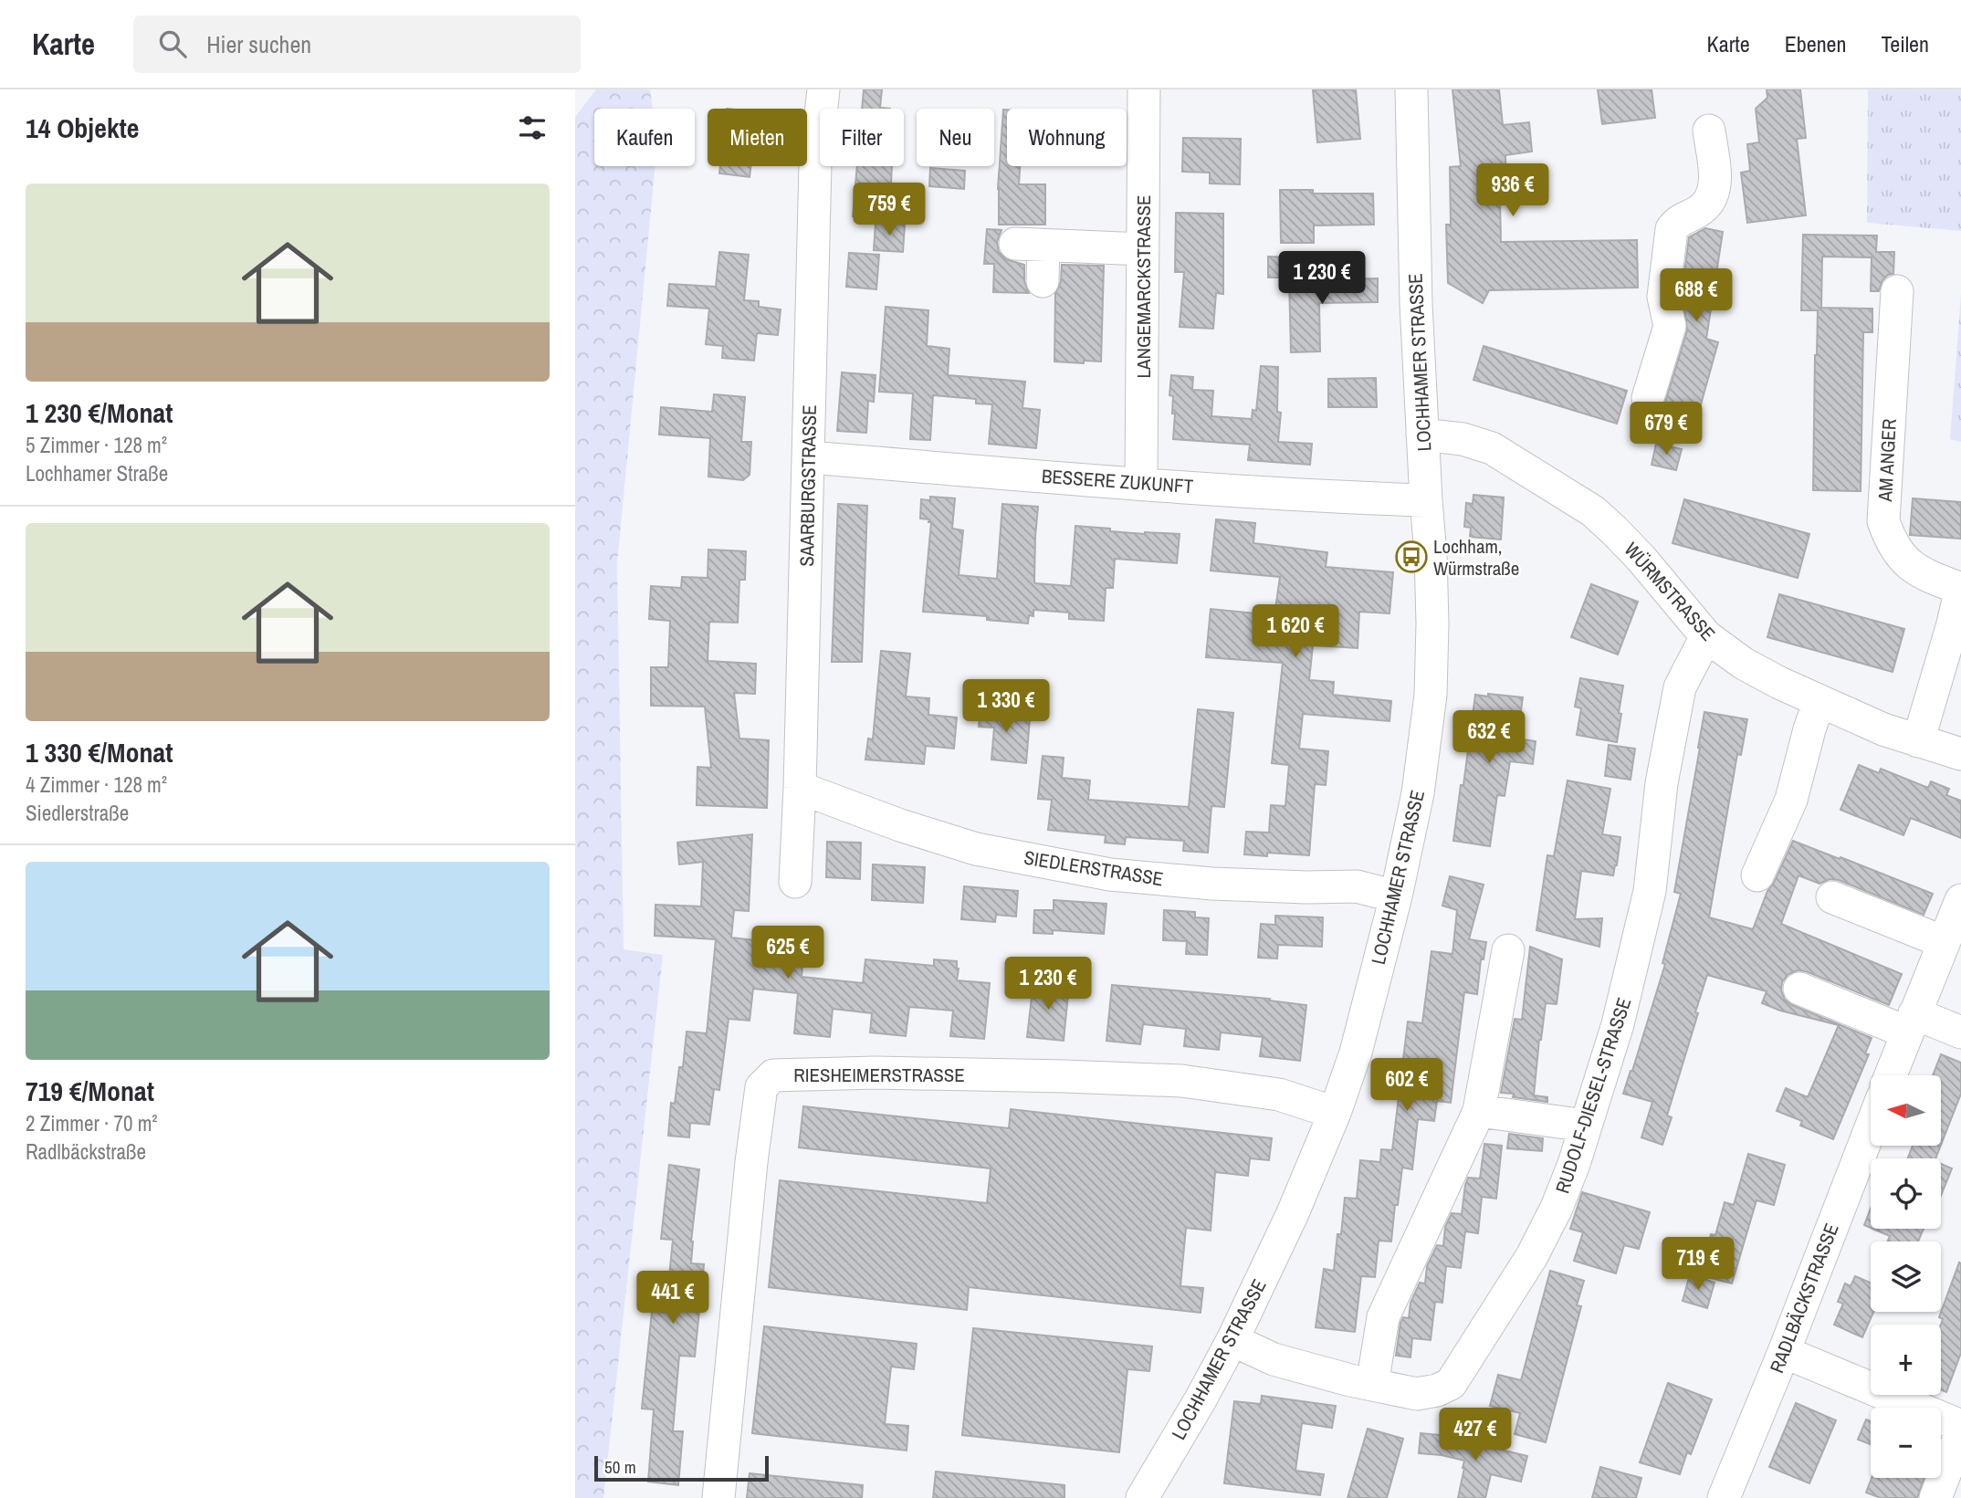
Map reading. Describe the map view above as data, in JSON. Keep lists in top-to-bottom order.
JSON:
{
  "streets": {
    "street": [
      "LANGEMARCKSTRASSE",
      "LOCHHAMER STRASSE",
      "AM ANGER",
      "BESSERE ZUKUNFT",
      "SAARBURGSTRASSE",
      "WÜRMSTRASSE",
      "SIEDLERSTRASSE",
      "RIESHEIMERSTRASSE",
      "RUDOLF-DIESEL-STRASSE",
      "RADLBÄCKSTRASSE"
    ]
  },
  "crossings": [
    ["LANGEMARCKSTRASSE", "BESSERE ZUKUNFT"],
    ["LOCHHAMER STRASSE", "BESSERE ZUKUNFT"],
    ["LOCHHAMER STRASSE", "WÜRMSTRASSE"],
    ["LOCHHAMER STRASSE", "SIEDLERSTRASSE"],
    ["LOCHHAMER STRASSE", "RIESHEIMERSTRASSE"],
    ["LOCHHAMER STRASSE", "RUDOLF-DIESEL-STRASSE"],
    ["AM ANGER", "WÜRMSTRASSE"],
    ["BESSERE ZUKUNFT", "SAARBURGSTRASSE"],
    ["SAARBURGSTRASSE", "SIEDLERSTRASSE"],
    ["WÜRMSTRASSE", "RUDOLF-DIESEL-STRASSE"]
  ],
  "places": {
    "bus stop": ["Lochham, Würmstraße"]
  },
  "scale_bar": "50 m",
  "north": "left",
  "page": {
    "header": "Karte",
    "search": "Hier suchen",
    "nav": ["Karte", "Ebenen", "Teilen"],
    "heading": "14 Objekte",
    "chip": [
      "Kaufen",
      "Mieten",
      "Filter",
      "Neu",
      "Wohnung"
    ],
    "price": [
      "936 €",
      "759 €",
      "1 230 €",
      "688 €",
      "679 €",
      "1 620 €",
      "1 330 €",
      "632 €",
      "625 €",
      "1 230 €",
      "602 €",
      "719 €",
      "441 €",
      "427 €"
    ],
    "list": [
      {
        "name": "1 230 €/Monat",
        "note": "5 Zimmer · 128 m² · Lochhamer Straße"
      },
      {
        "name": "1 330 €/Monat",
        "note": "4 Zimmer · 128 m² · Siedlerstraße"
      },
      {
        "name": "719 €/Monat",
        "note": "2 Zimmer · 70 m² · Radlbäckstraße"
      }
    ],
    "map_buttons": ["+", "−"],
    "scale": "50 m"
  }
}
